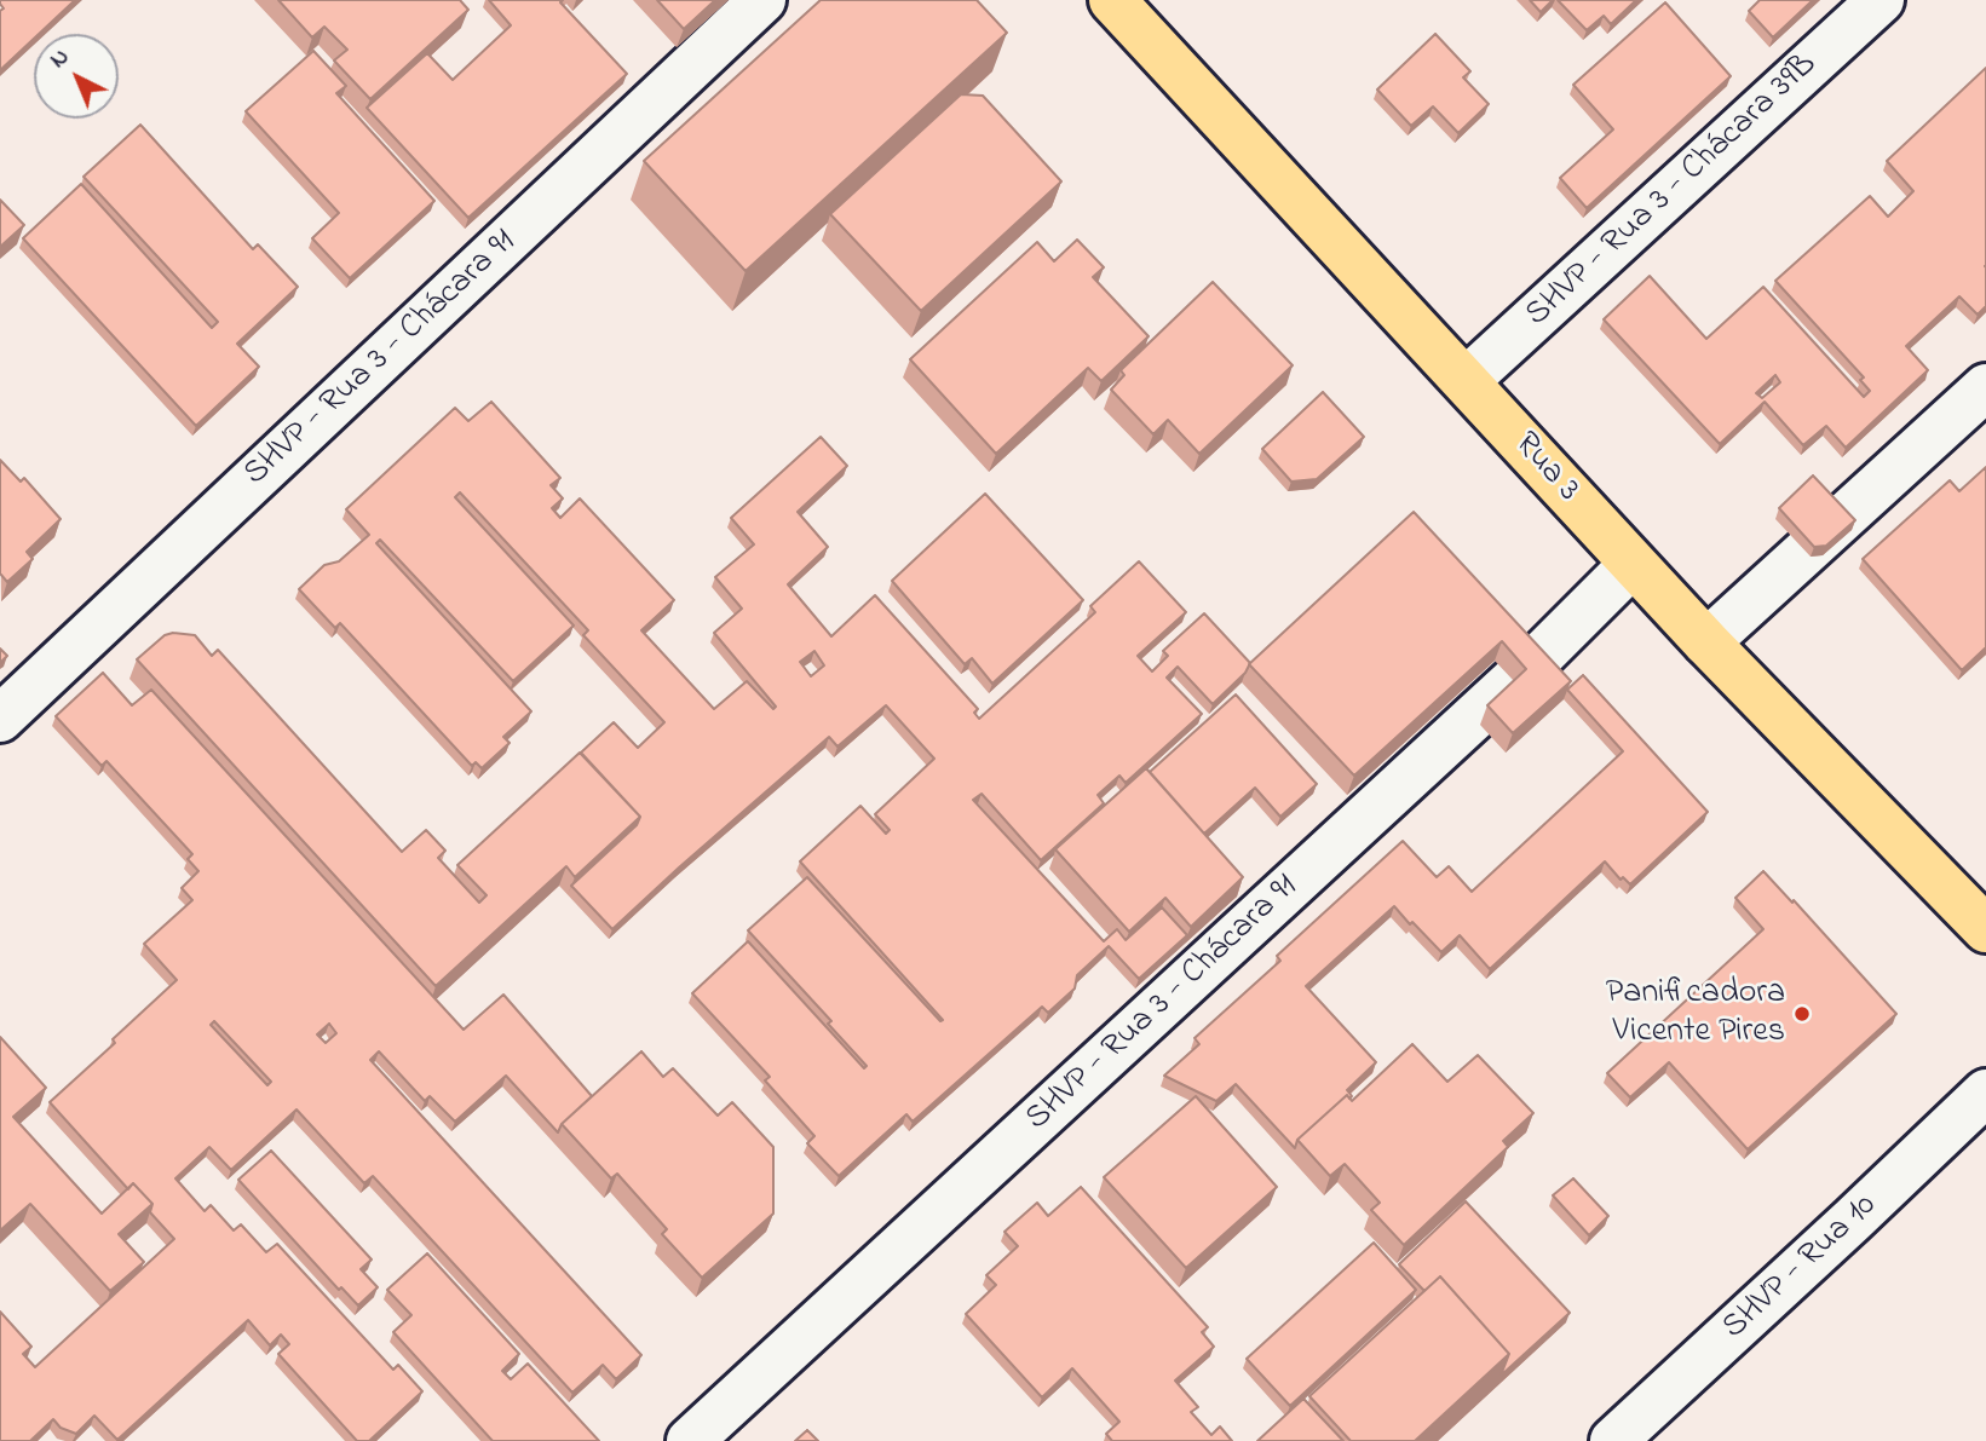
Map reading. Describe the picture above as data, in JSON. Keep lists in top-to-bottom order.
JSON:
{
  "streets": {
    "main road": ["Rua 3"],
    "street": ["SHVP - Rua 3 - Chácara 39B", "SHVP - Rua 3 - Chácara 91", "SHVP - Rua 10"]
  },
  "crossings": [
    ["SHVP - Rua 3 - Chácara 39B", "Rua 3"],
    ["SHVP - Rua 3 - Chácara 91", "Rua 3"]
  ],
  "places": ["Panificadora Vicente Pires"],
  "north": "top left"
}
